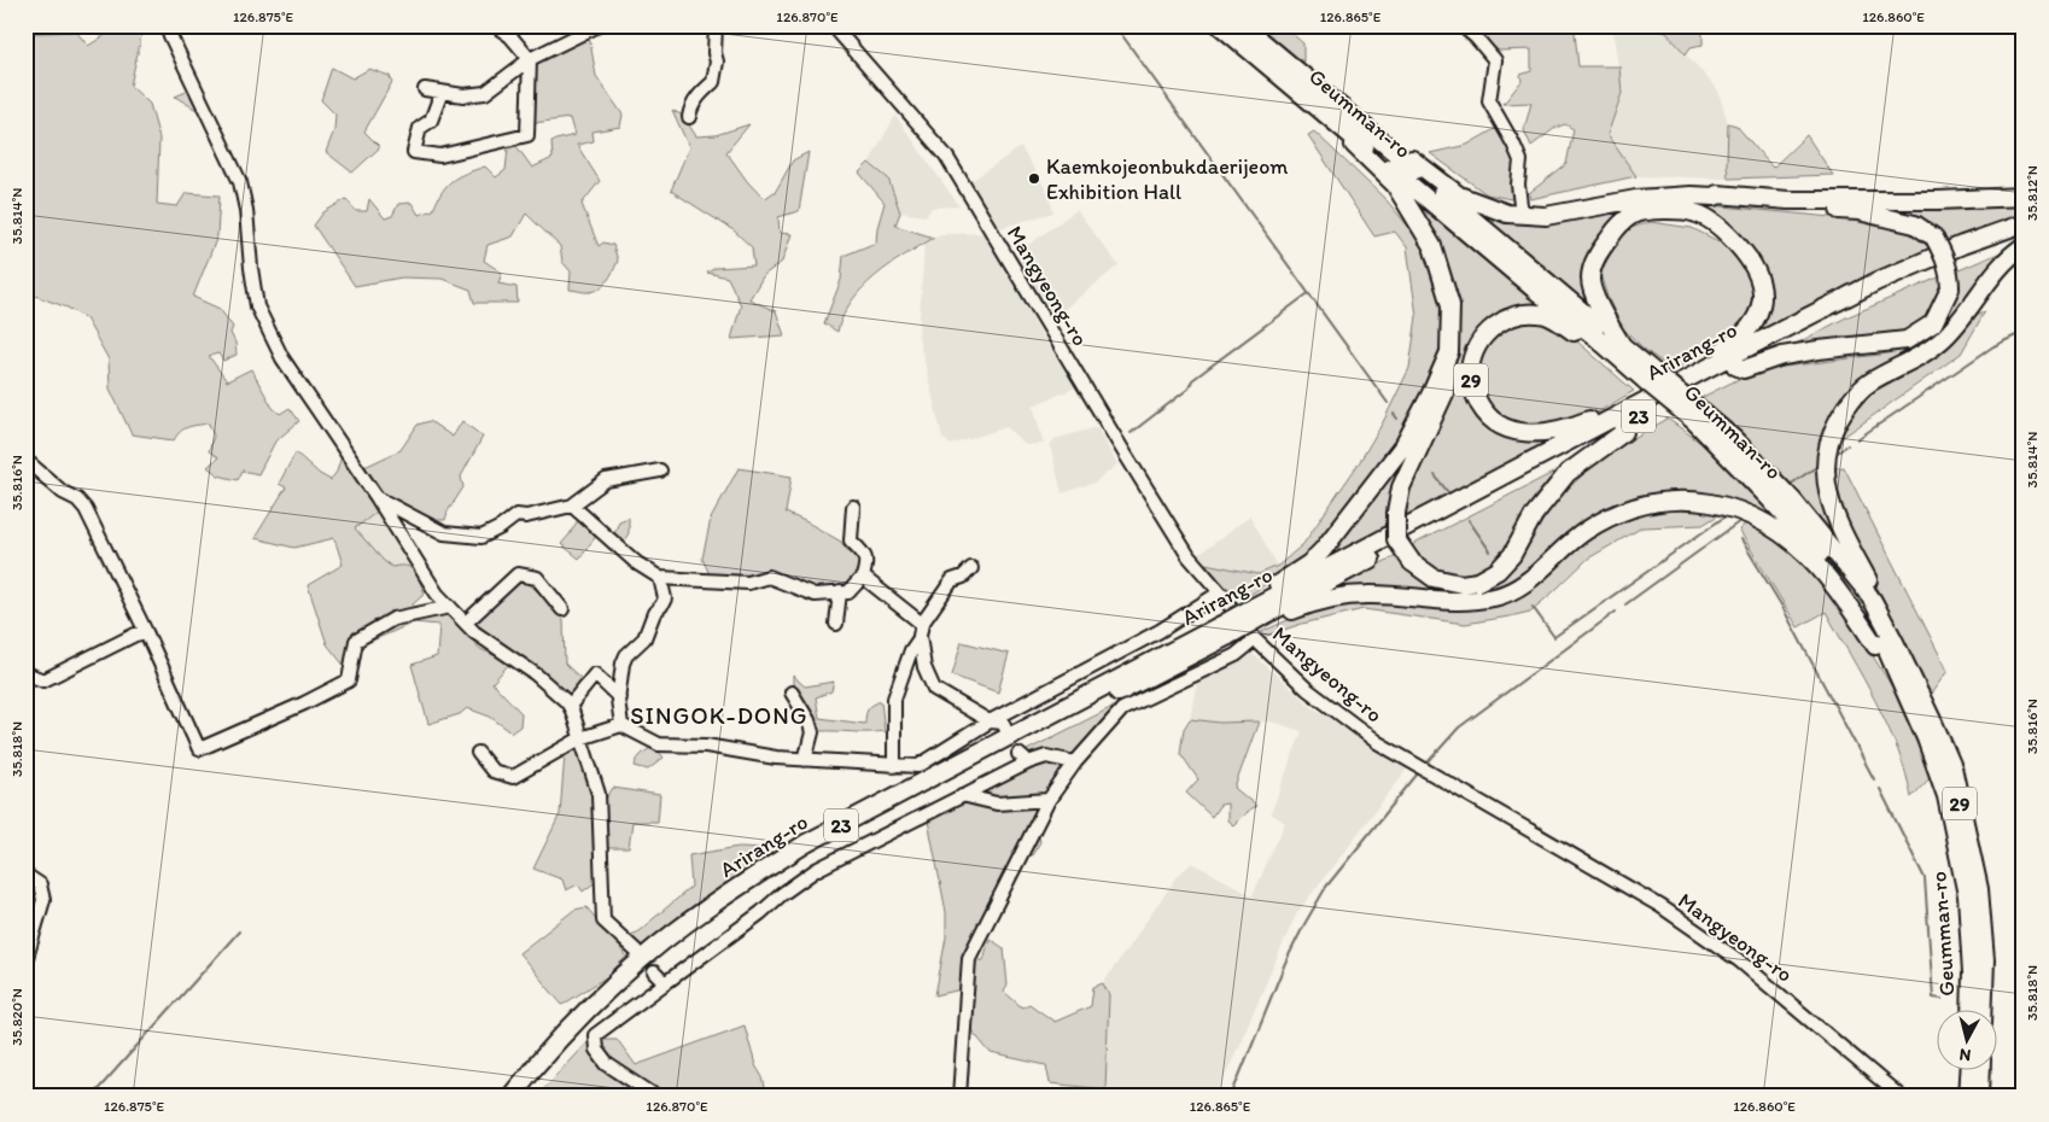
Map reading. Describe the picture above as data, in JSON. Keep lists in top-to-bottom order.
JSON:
{
  "streets": {
    "highway": [
      "Geumman-ro",
      "Arirang-ro",
      "29",
      "23"
    ],
    "street": ["Mangyeong-ro"]
  },
  "crossings": [
    ["Geumman-ro", "29"],
    ["Arirang-ro", "29"]
  ],
  "districts": ["SINGOK-DONG"],
  "places": ["Kaemkojeonbukdaerijeom Exhibition Hall"],
  "north": "bottom",
  "coordinates": [
    "126.875°E",
    "126.870°E",
    "126.865°E",
    "126.860°E",
    "35.812°N",
    "35.814°N",
    "35.816°N",
    "35.818°N",
    "35.820°N"
  ]
}
